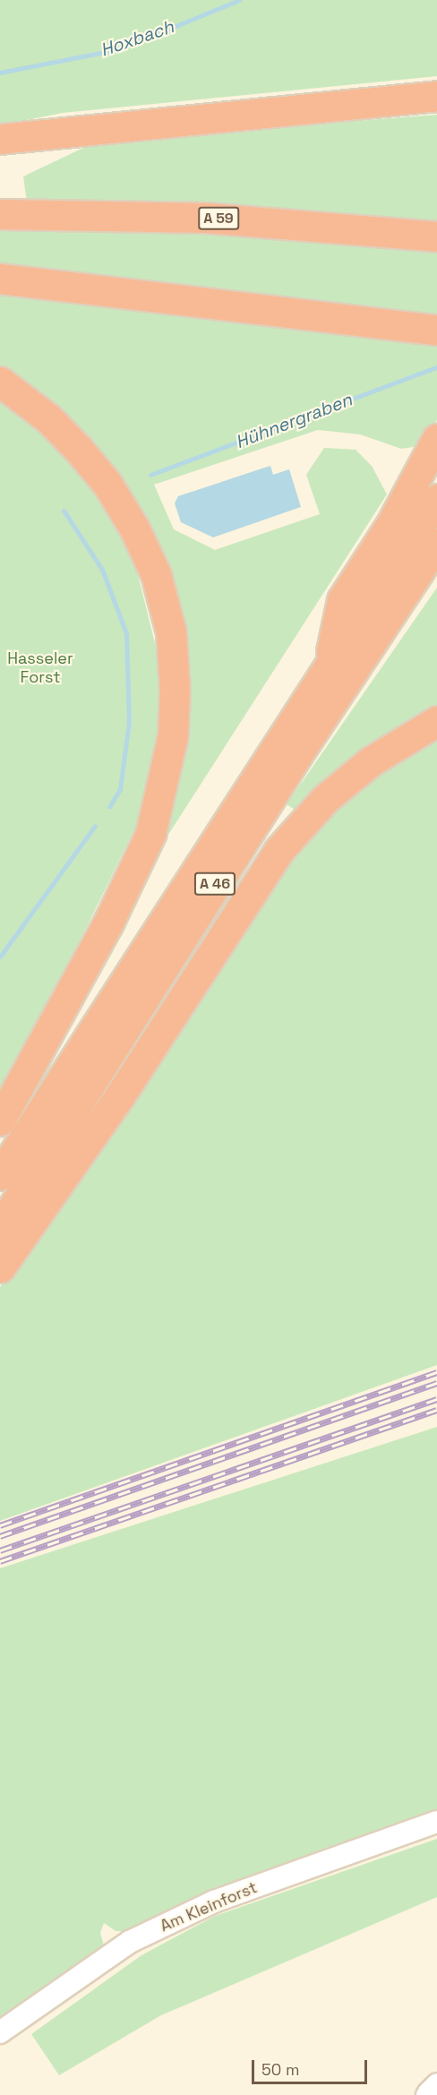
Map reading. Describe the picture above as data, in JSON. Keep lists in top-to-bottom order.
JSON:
{
  "streets": {
    "highway": ["A 59", "A 46"],
    "street": ["Am Kleinforst"]
  },
  "water": ["Hoxbach", "Hühnergraben"],
  "parks": ["Hasseler Forst"],
  "scale_bar": "50 m"
}
